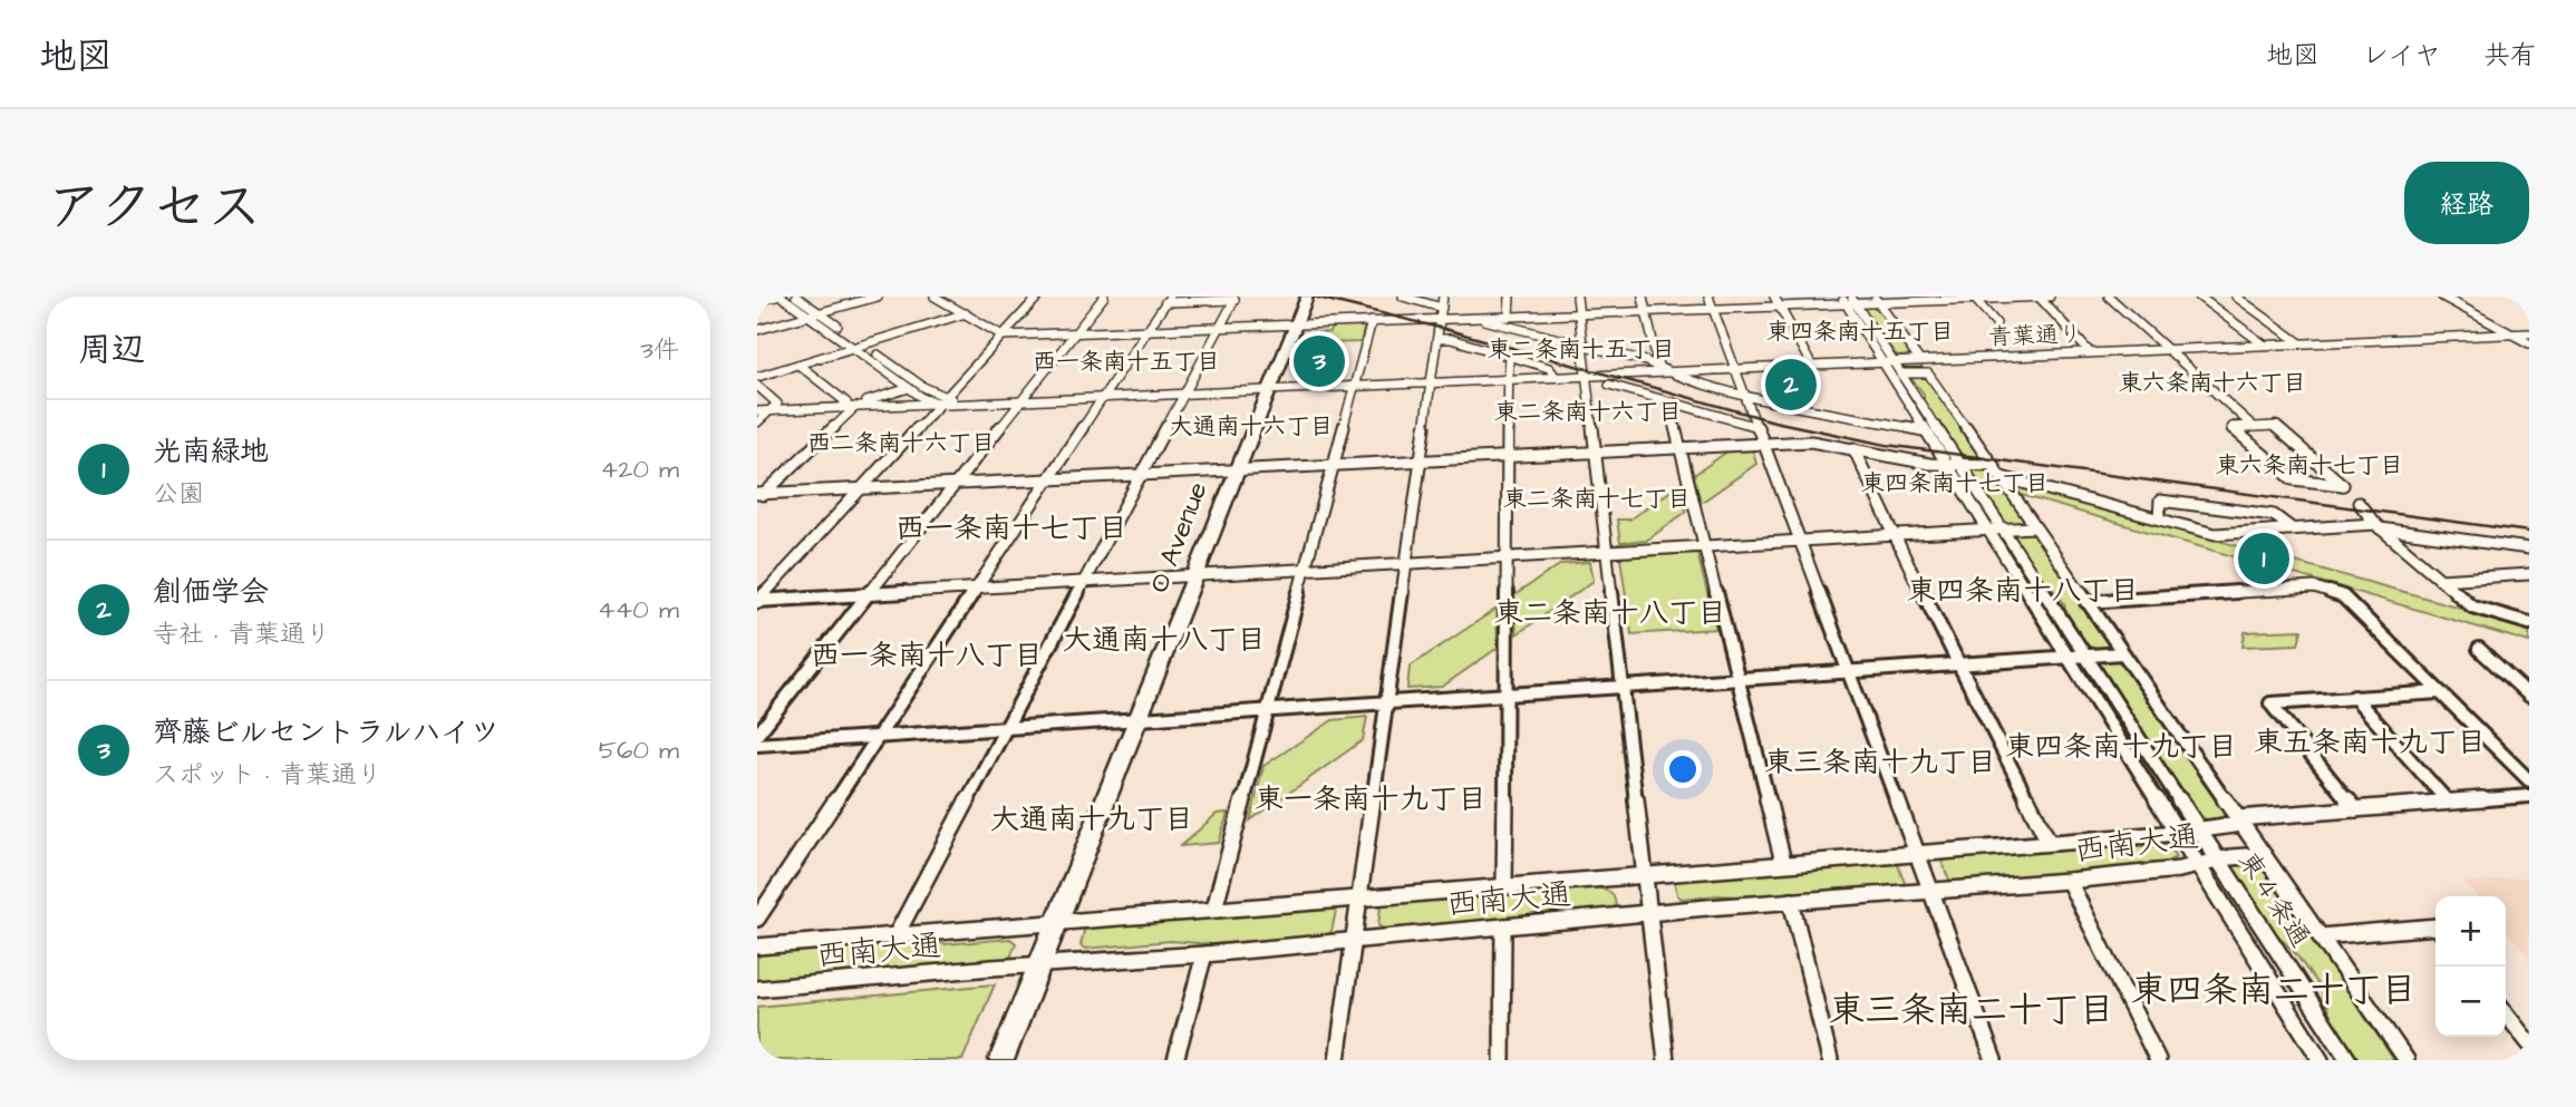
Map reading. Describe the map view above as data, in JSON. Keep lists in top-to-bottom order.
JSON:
{
  "streets": {
    "highway": ["O Avenue"],
    "street": ["青葉通り", "西南大通", "東４条通"]
  },
  "crossings": [
    ["青葉通り", "O Avenue"],
    ["青葉通り", "東４条通"],
    ["O Avenue", "西南大通"],
    ["西南大通", "東４条通"]
  ],
  "districts": [
    "東四条南十五丁目",
    "東二条南十五丁目",
    "西一条南十五丁目",
    "東六条南十六丁目",
    "東二条南十六丁目",
    "大通南十六丁目",
    "西二条南十六丁目",
    "東六条南十七丁目",
    "東四条南十七丁目",
    "東二条南十七丁目",
    "西一条南十七丁目",
    "東四条南十八丁目",
    "東二条南十八丁目",
    "大通南十八丁目",
    "西一条南十八丁目",
    "東五条南十九丁目",
    "東四条南十九丁目",
    "東三条南十九丁目",
    "東一条南十九丁目",
    "大通南十九丁目",
    "東四条南二十丁目",
    "東三条南二十丁目"
  ],
  "page": {
    "header": "地図",
    "nav": ["地図", "レイヤ", "共有"],
    "title": "アクセス",
    "buttons": "経路",
    "heading": ["周辺", "3件"],
    "pins": ["3", "2", "1"],
    "list": [
      {
        "mark": "1",
        "name": "光南緑地",
        "note": "公園",
        "value": "420 m"
      },
      {
        "mark": "2",
        "name": "創価学会",
        "note": "寺社 · 青葉通り",
        "value": "440 m"
      },
      {
        "mark": "3",
        "name": "齊藤ビルセントラルハイツ",
        "note": "スポット · 青葉通り",
        "value": "560 m"
      }
    ],
    "map_buttons": ["+", "−"]
  }
}
